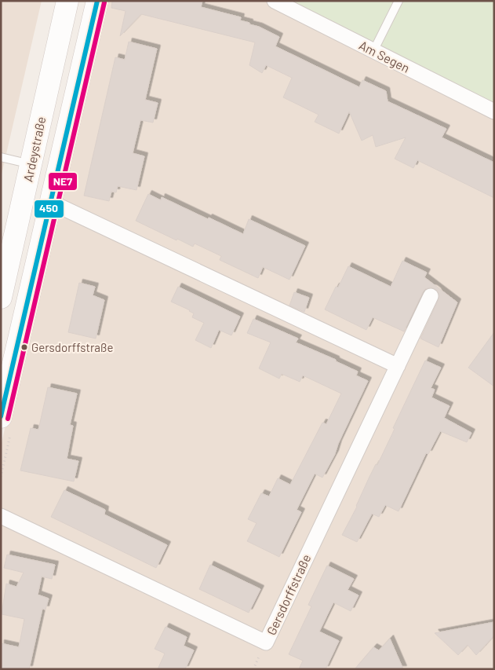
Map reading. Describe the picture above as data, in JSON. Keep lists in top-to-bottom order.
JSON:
{
  "streets": {
    "main road": ["Ardeystraße"],
    "street": ["Am Segen", "Gersdorffstraße"]
  },
  "places": ["Gersdorffstraße"],
  "lines": ["transit line 450", "transit line NE7"]
}
